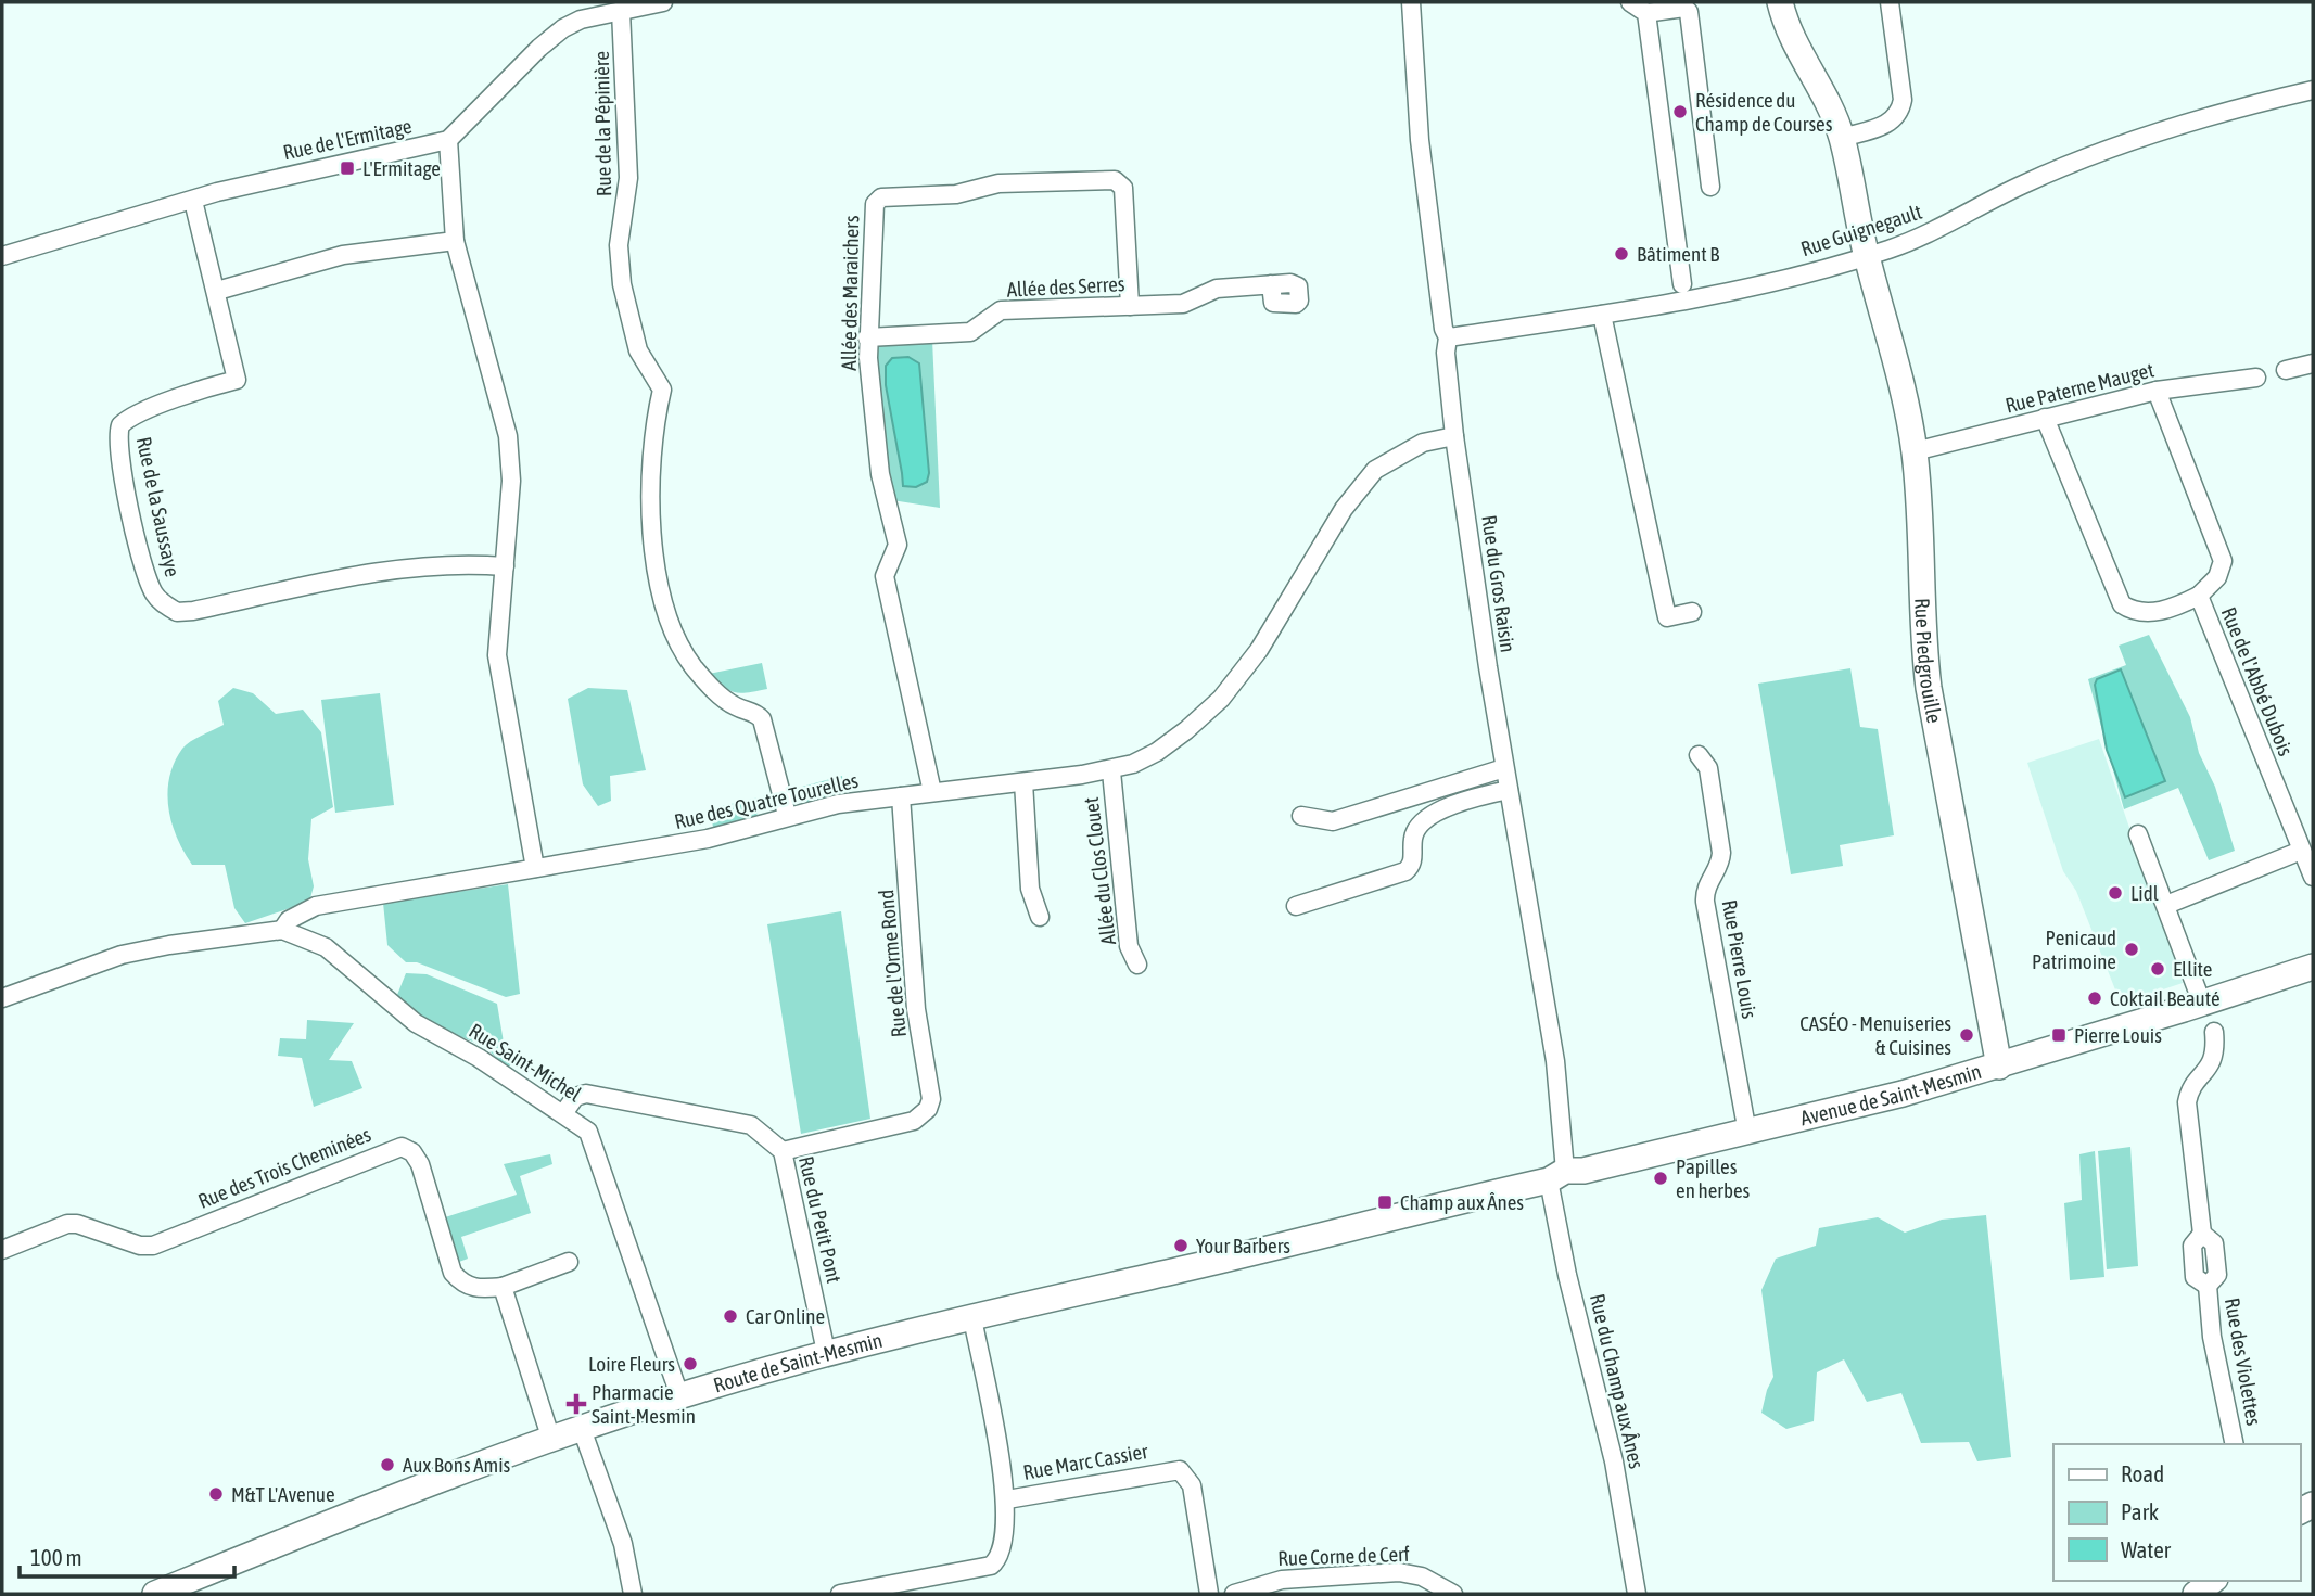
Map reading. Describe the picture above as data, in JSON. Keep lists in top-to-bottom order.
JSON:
{
  "streets": {
    "main road": ["Rue Piedgrouille", "Avenue de Saint-Mesmin", "Route de Saint-Mesmin"],
    "street": [
      "Rue de la Pépinière",
      "Rue de l'Ermitage",
      "Rue Guignegault",
      "Allée des Serres",
      "Allée des Maraichers",
      "Rue Paterne Mauget",
      "Rue de la Saussaye",
      "Rue du Gros Raisin",
      "Rue de l'Abbé Dubois",
      "Rue des Quatre Tourelles",
      "Allée du Clos Clouet",
      "Rue Pierre Louis",
      "Rue de l'Orme Rond",
      "Rue Saint-Michel",
      "Rue des Trois Cheminées",
      "Rue du Petit Pont",
      "Rue des Violettes",
      "Rue du Champ aux Ânes",
      "Rue Marc Cassier",
      "Rue Corne de Cerf"
    ]
  },
  "crossings": [
    ["Rue de la Pépinière", "Rue des Quatre Tourelles"],
    ["Rue de l'Ermitage", "Rue de la Saussaye"],
    ["Rue Guignegault", "Rue du Gros Raisin"],
    ["Rue Guignegault", "Rue Piedgrouille"],
    ["Allée des Serres", "Allée des Maraichers"],
    ["Allée des Maraichers", "Rue des Quatre Tourelles"],
    ["Rue Paterne Mauget", "Rue Piedgrouille"],
    ["Rue Paterne Mauget", "Rue de l'Abbé Dubois"],
    ["Rue du Gros Raisin", "Rue des Quatre Tourelles"],
    ["Rue du Gros Raisin", "Avenue de Saint-Mesmin"],
    ["Rue du Gros Raisin", "Rue du Champ aux Ânes"],
    ["Rue Piedgrouille", "Avenue de Saint-Mesmin"],
    ["Rue des Quatre Tourelles", "Allée du Clos Clouet"],
    ["Rue des Quatre Tourelles", "Rue de l'Orme Rond"],
    ["Rue des Quatre Tourelles", "Rue Saint-Michel"],
    ["Rue Pierre Louis", "Avenue de Saint-Mesmin"],
    ["Rue de l'Orme Rond", "Rue du Petit Pont"],
    ["Rue Saint-Michel", "Rue du Petit Pont"],
    ["Rue Saint-Michel", "Route de Saint-Mesmin"],
    ["Avenue de Saint-Mesmin", "Route de Saint-Mesmin"],
    ["Avenue de Saint-Mesmin", "Rue du Champ aux Ânes"],
    ["Rue du Petit Pont", "Route de Saint-Mesmin"],
    ["Route de Saint-Mesmin", "Rue Marc Cassier"]
  ],
  "places": {
    "other": [
      "Résidence du Champ de Courses",
      "Bâtiment B",
      "Lidl",
      "Penicaud Patrimoine",
      "Ellite",
      "Coktail Beauté",
      "CASÉO - Menuiseries & Cuisines",
      "Papilles en herbes",
      "Your Barbers",
      "Car Online",
      "Loire Fleurs",
      "Aux Bons Amis",
      "M&T L'Avenue"
    ],
    "transit": ["L'Ermitage", "Pierre Louis", "Champ aux Ânes"],
    "health": ["Pharmacie Saint-Mesmin"]
  },
  "legend": ["Road", "Park", "Water"],
  "scale_bar": "100 m"
}
